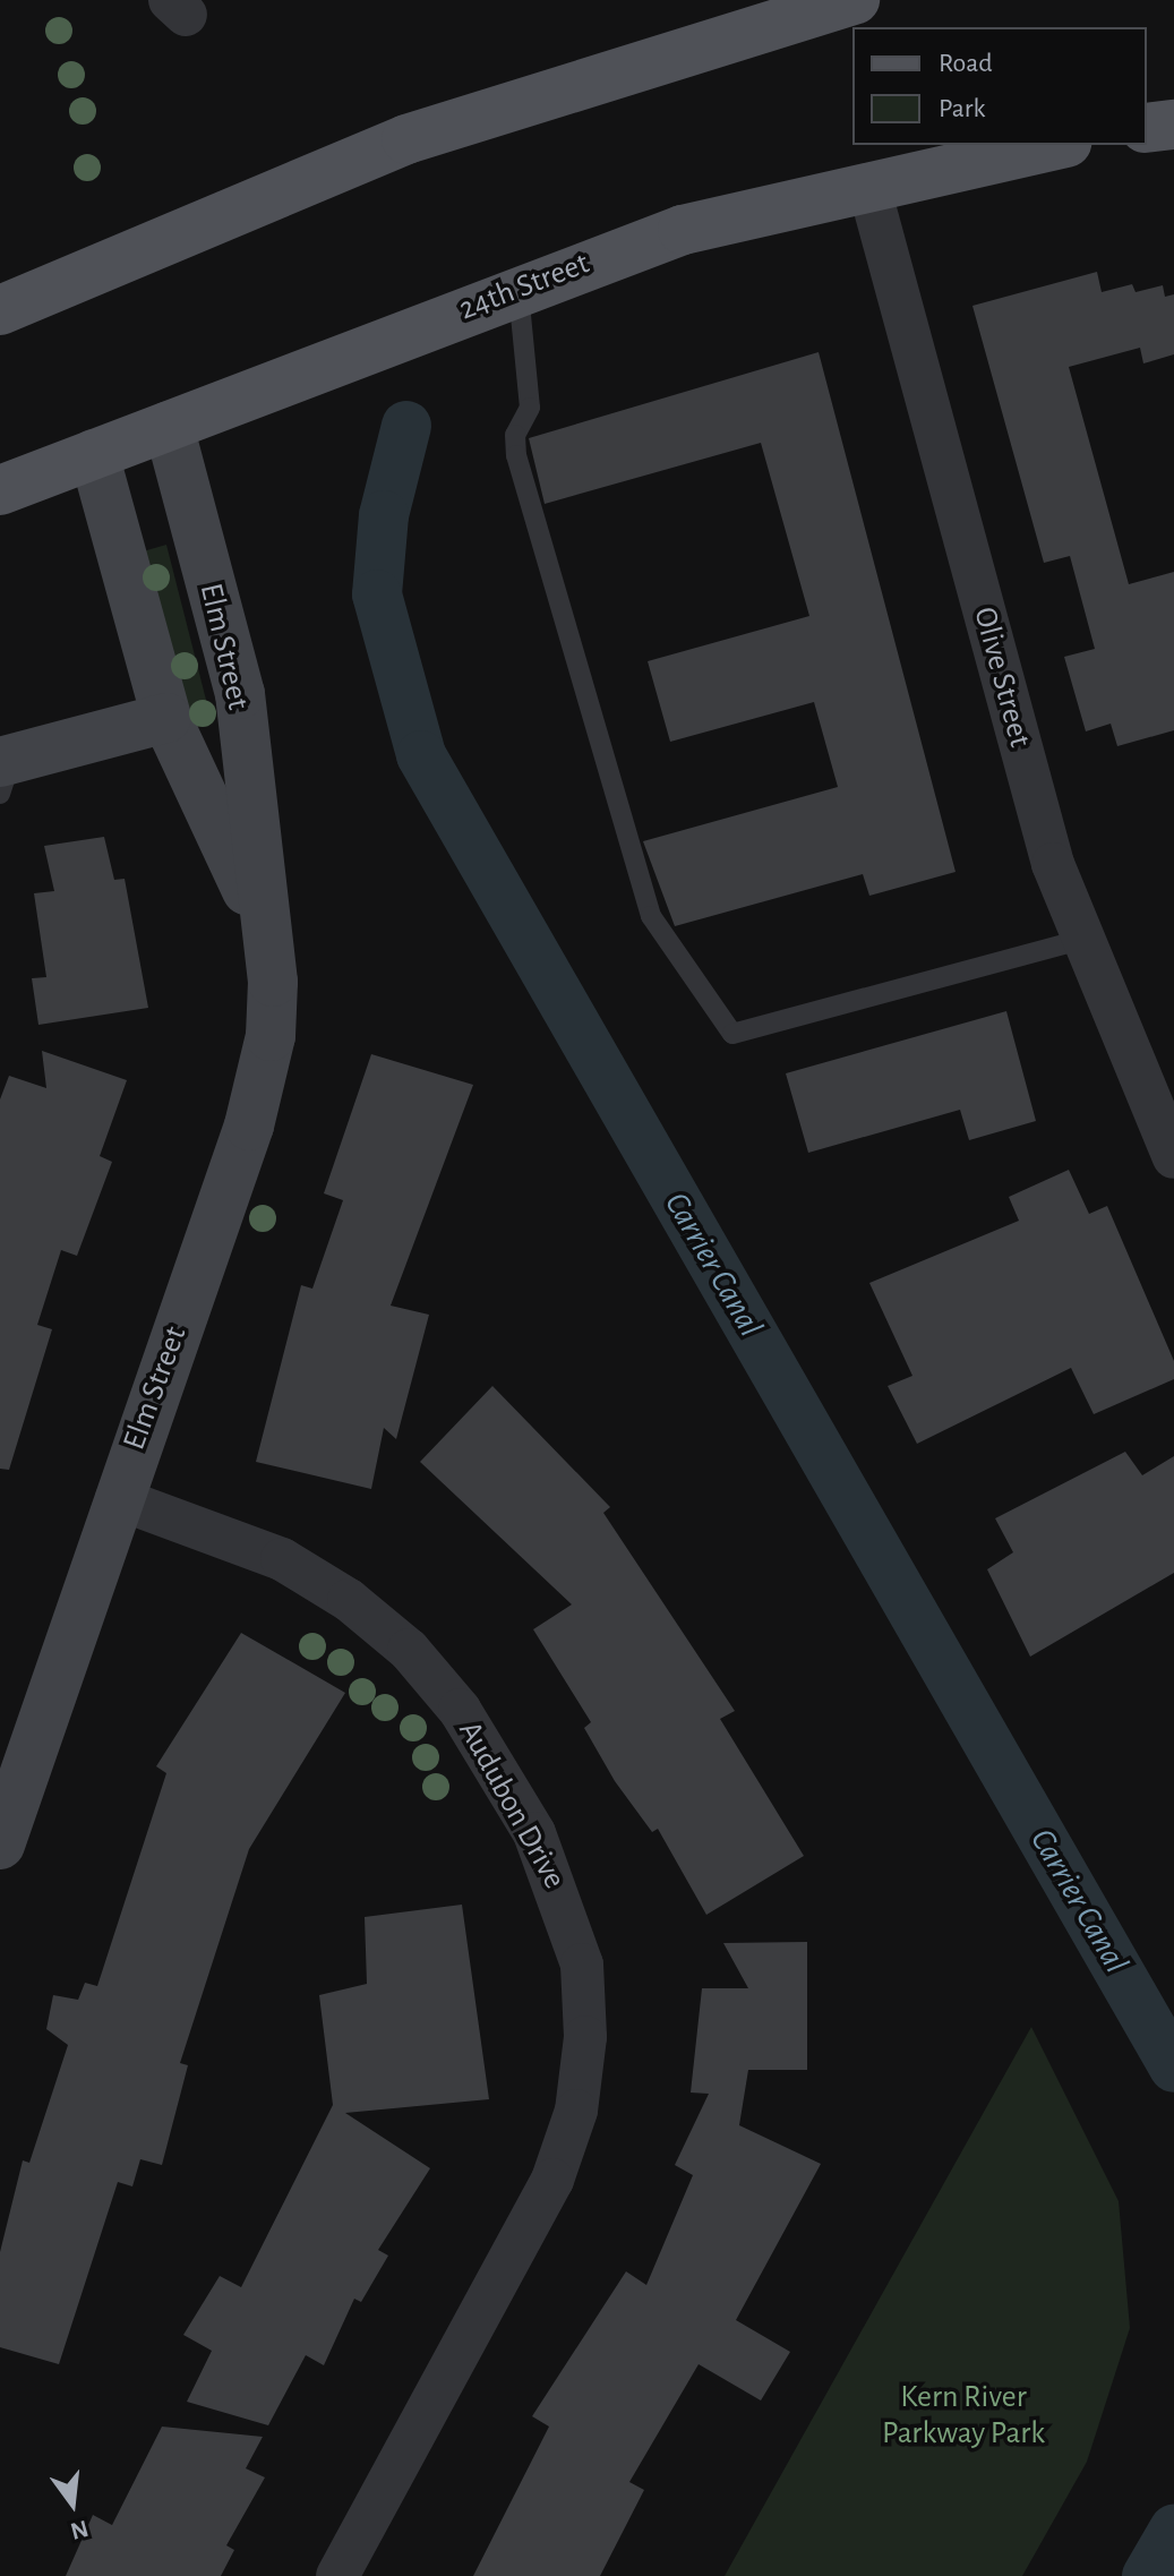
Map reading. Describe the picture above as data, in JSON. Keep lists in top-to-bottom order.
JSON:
{
  "streets": {
    "main road": ["24th Street"],
    "street": ["Elm Street", "Olive Street", "Audubon Drive"]
  },
  "crossings": [
    ["24th Street", "Elm Street"],
    ["24th Street", "Olive Street"],
    ["Elm Street", "Audubon Drive"]
  ],
  "water": ["Carrier Canal"],
  "parks": ["Kern River Parkway Park"],
  "legend": ["Road", "Park"],
  "north": "bottom"
}
